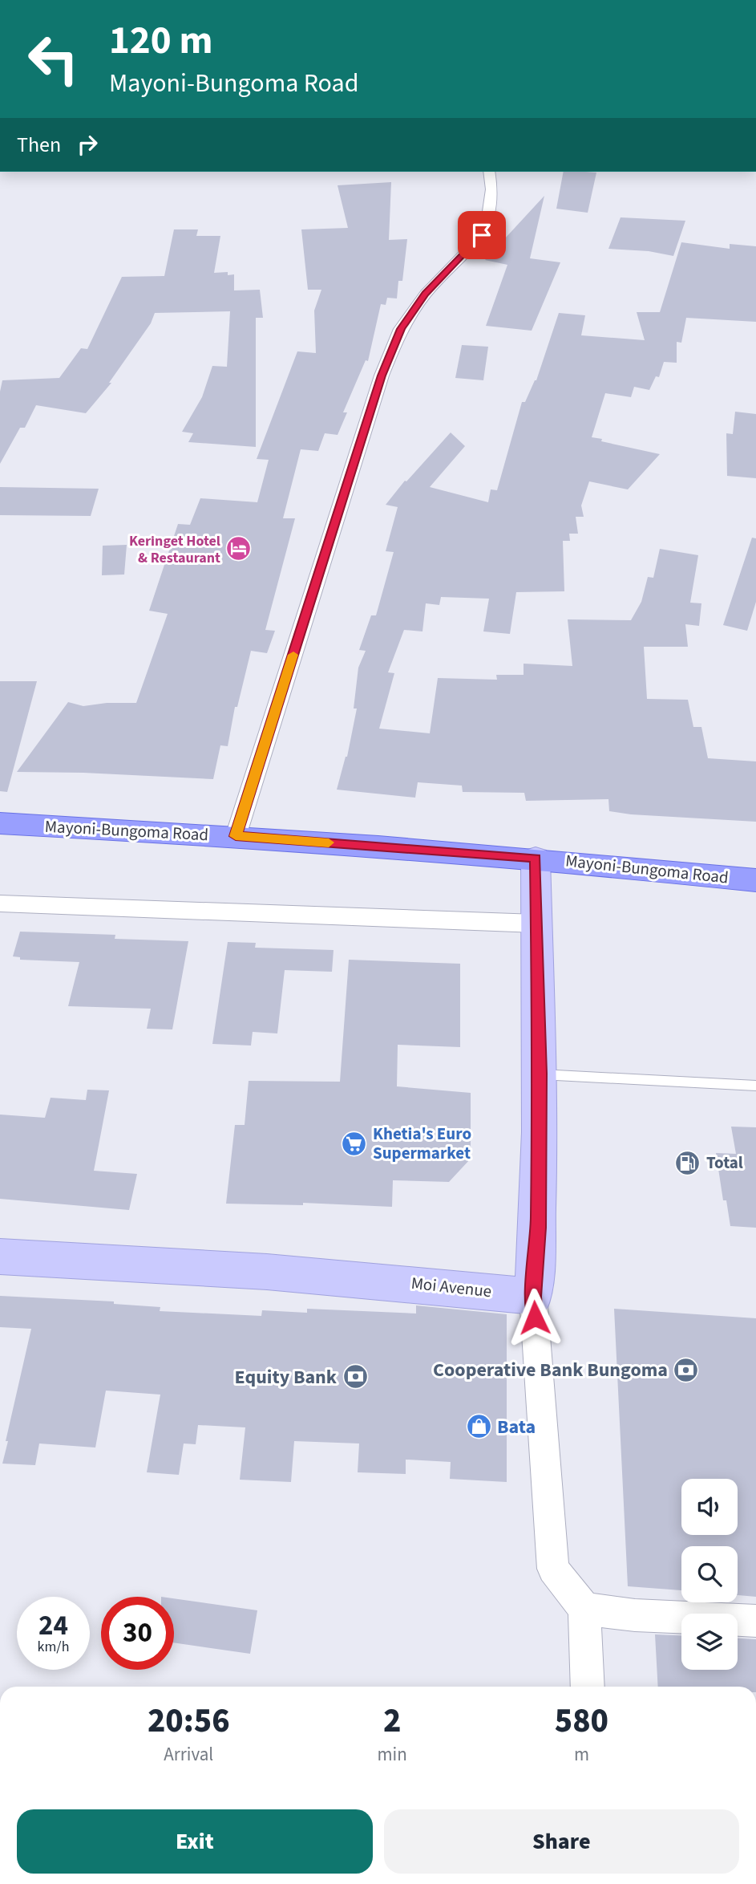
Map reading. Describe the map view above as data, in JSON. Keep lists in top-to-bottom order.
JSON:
{
  "streets": {
    "main road": ["Mayoni-Bungoma Road"],
    "street": ["Moi Avenue"]
  },
  "places": {
    "hotel": ["Keringet Hotel & Restaurant"],
    "supermarket": ["Khetia's Euro Supermarket"],
    "fuel station": ["Total"],
    "bank": ["Cooperative Bank Bungoma", "Equity Bank"],
    "shop": ["Bata"]
  },
  "page": {
    "turn": ["120 m", "Mayoni-Bungoma Road"],
    "then": "Then",
    "speed": "24 km/h",
    "limit": "30",
    "eta": [
      "20:56",
      "Arrival",
      "2",
      "min",
      "580",
      "m"
    ],
    "buttons": ["Exit", "Share"]
  }
}
